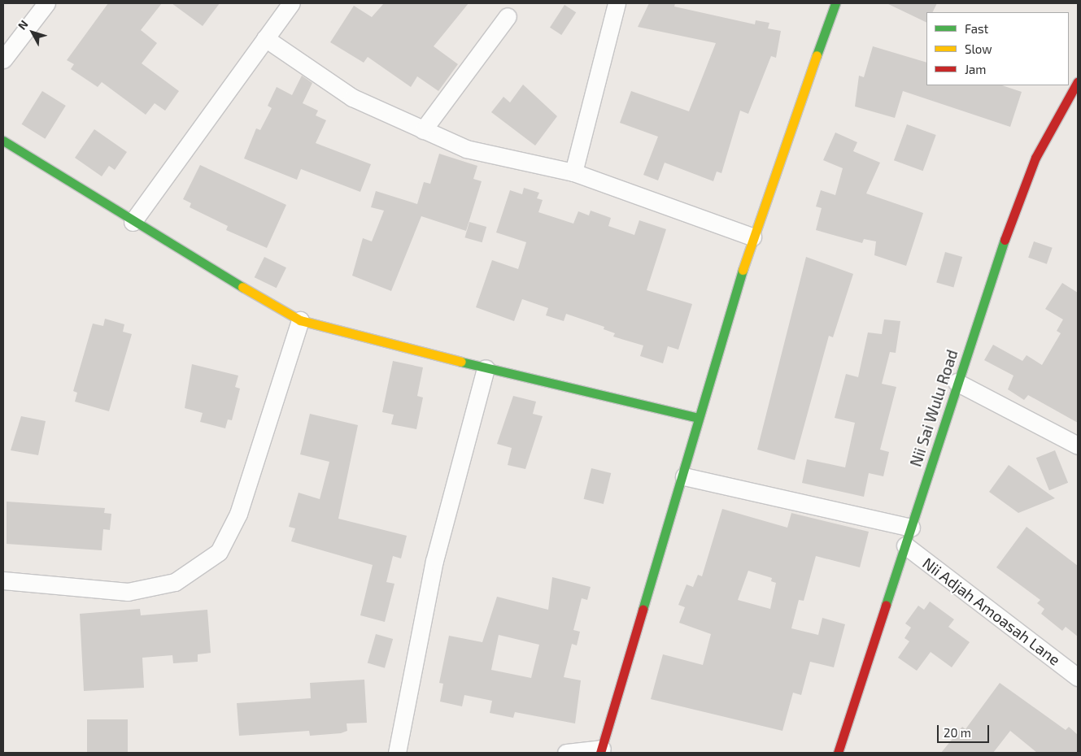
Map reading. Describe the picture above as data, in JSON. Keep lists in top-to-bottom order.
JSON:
{
  "streets": {
    "street": ["Nii Sai Wulu Road", "Nii Adjah Amoasah Lane"]
  },
  "crossings": [
    ["Nii Sai Wulu Road", "Nii Adjah Amoasah Lane"]
  ],
  "legend": ["Fast", "Slow", "Jam"],
  "scale_bar": "20 m",
  "north": "top left"
}
